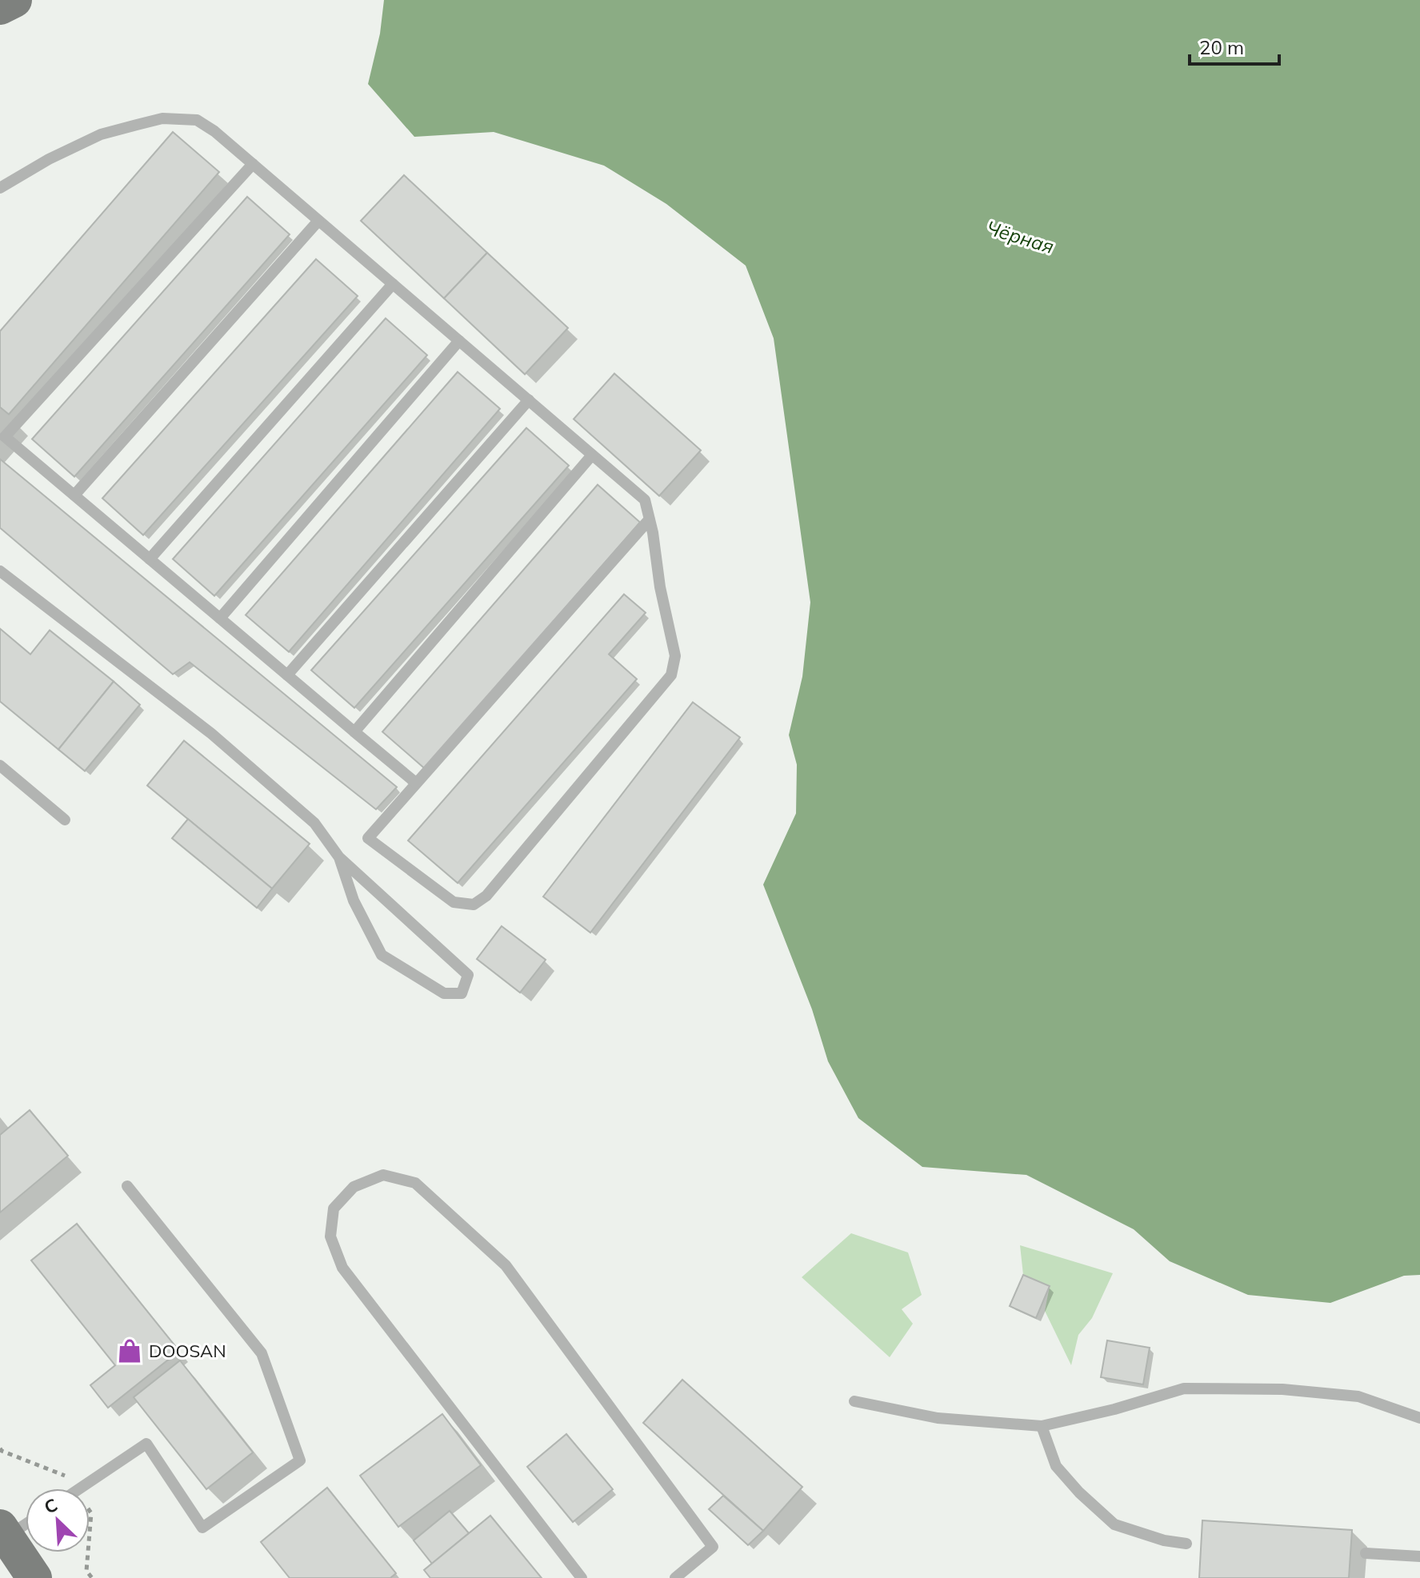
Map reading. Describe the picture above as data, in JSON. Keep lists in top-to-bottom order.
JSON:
{
  "water": ["Чёрная"],
  "places": {
    "shop": ["DOOSAN"]
  },
  "scale_bar": "20 m",
  "north": "top left"
}
